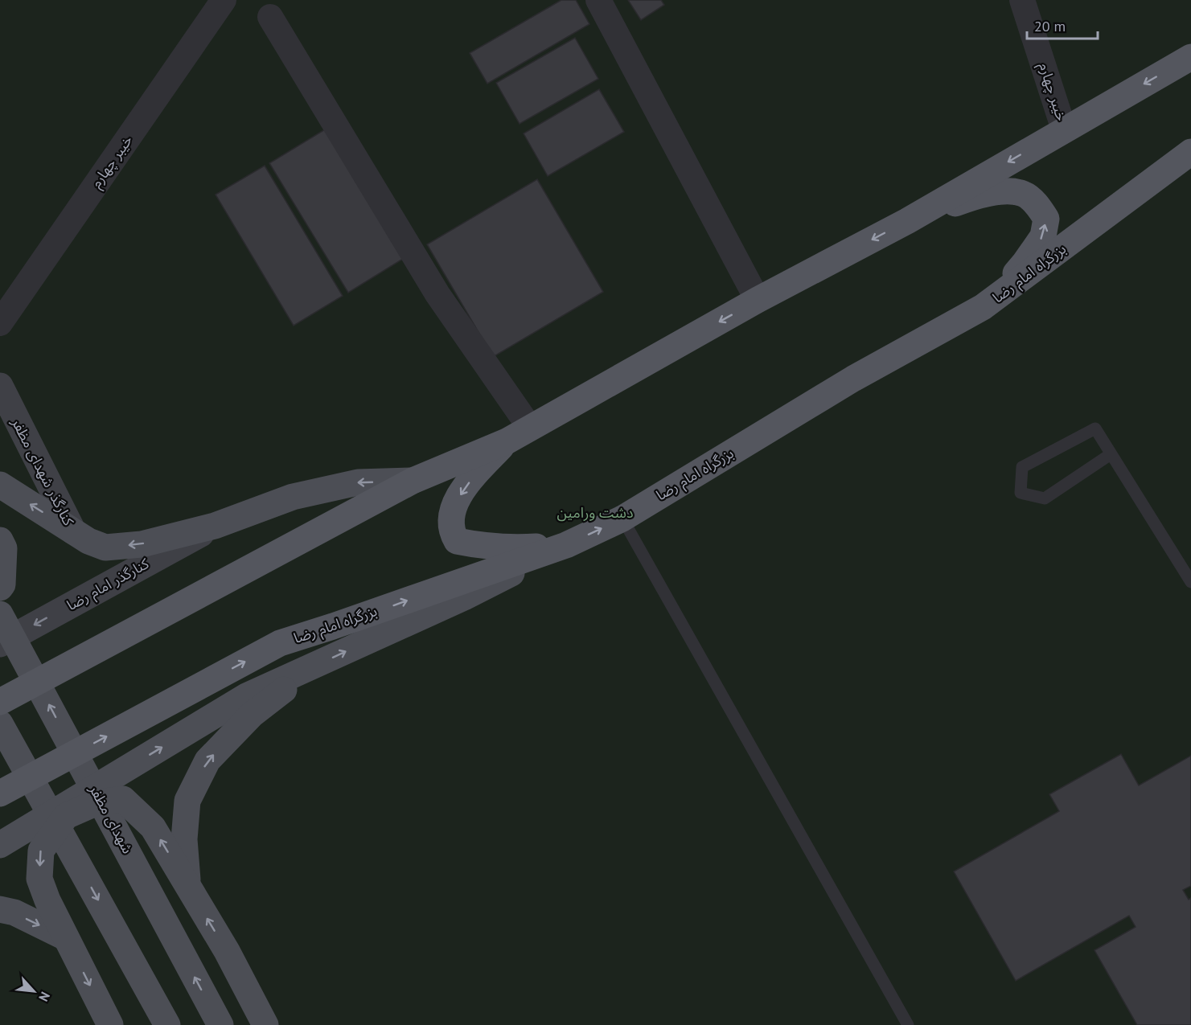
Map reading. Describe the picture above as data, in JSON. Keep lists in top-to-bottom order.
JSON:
{
  "streets": {
    "highway": ["بزرگراه امام رضا"],
    "main road": ["کنارگذر شهدای مظفر", "کنارگذر امام رضا", "شهدای مظفر"],
    "street": ["خیبر چهارم"]
  },
  "parks": ["دشت ورامین"],
  "scale_bar": "20 m",
  "north": "bottom right"
}
